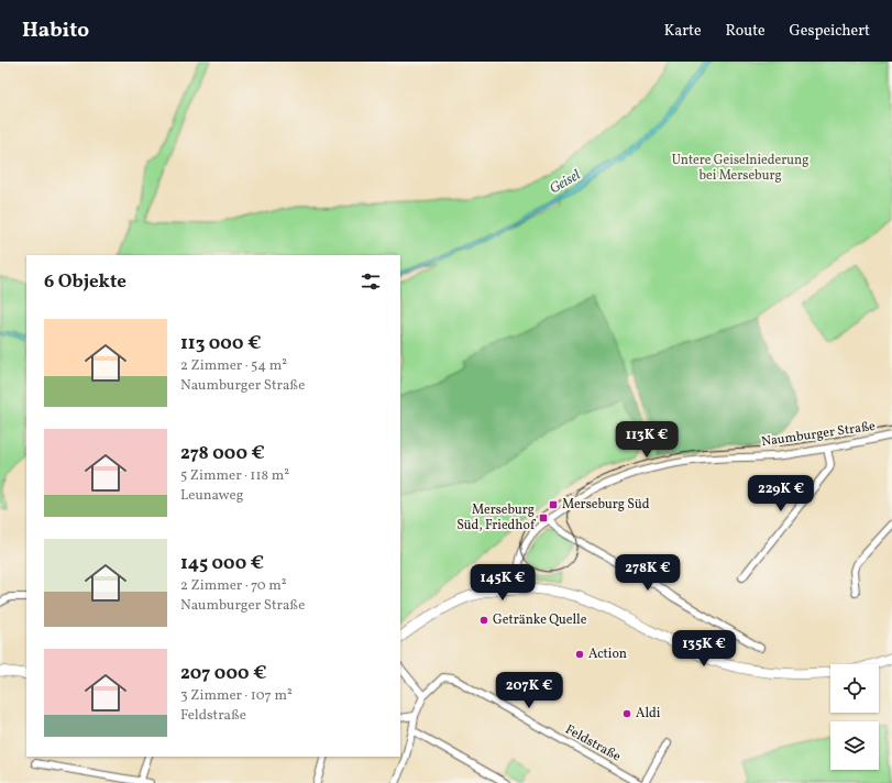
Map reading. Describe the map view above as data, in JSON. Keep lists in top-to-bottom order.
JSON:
{
  "streets": {
    "street": ["Naumburger Straße", "Feldstraße"]
  },
  "water": ["Geisel"],
  "parks": ["Untere Geiselniederung bei Merseburg"],
  "places": {
    "transit": ["Merseburg Süd", "Merseburg Süd, Friedhof"],
    "other": ["Getränke Quelle", "Action", "Aldi"]
  },
  "page": {
    "header": "Habito",
    "nav": ["Karte", "Route", "Gespeichert"],
    "heading": "6 Objekte",
    "list": [
      {
        "name": "113 000 €",
        "note": "2 Zimmer · 54 m² · Naumburger Straße"
      },
      {
        "name": "278 000 €",
        "note": "5 Zimmer · 118 m² · Leunaweg"
      },
      {
        "name": "145 000 €",
        "note": "2 Zimmer · 70 m² · Naumburger Straße"
      },
      {
        "name": "207 000 €",
        "note": "3 Zimmer · 107 m² · Feldstraße"
      }
    ],
    "price": [
      "113K €",
      "229K €",
      "278K €",
      "145K €",
      "135K €",
      "207K €"
    ]
  }
}
